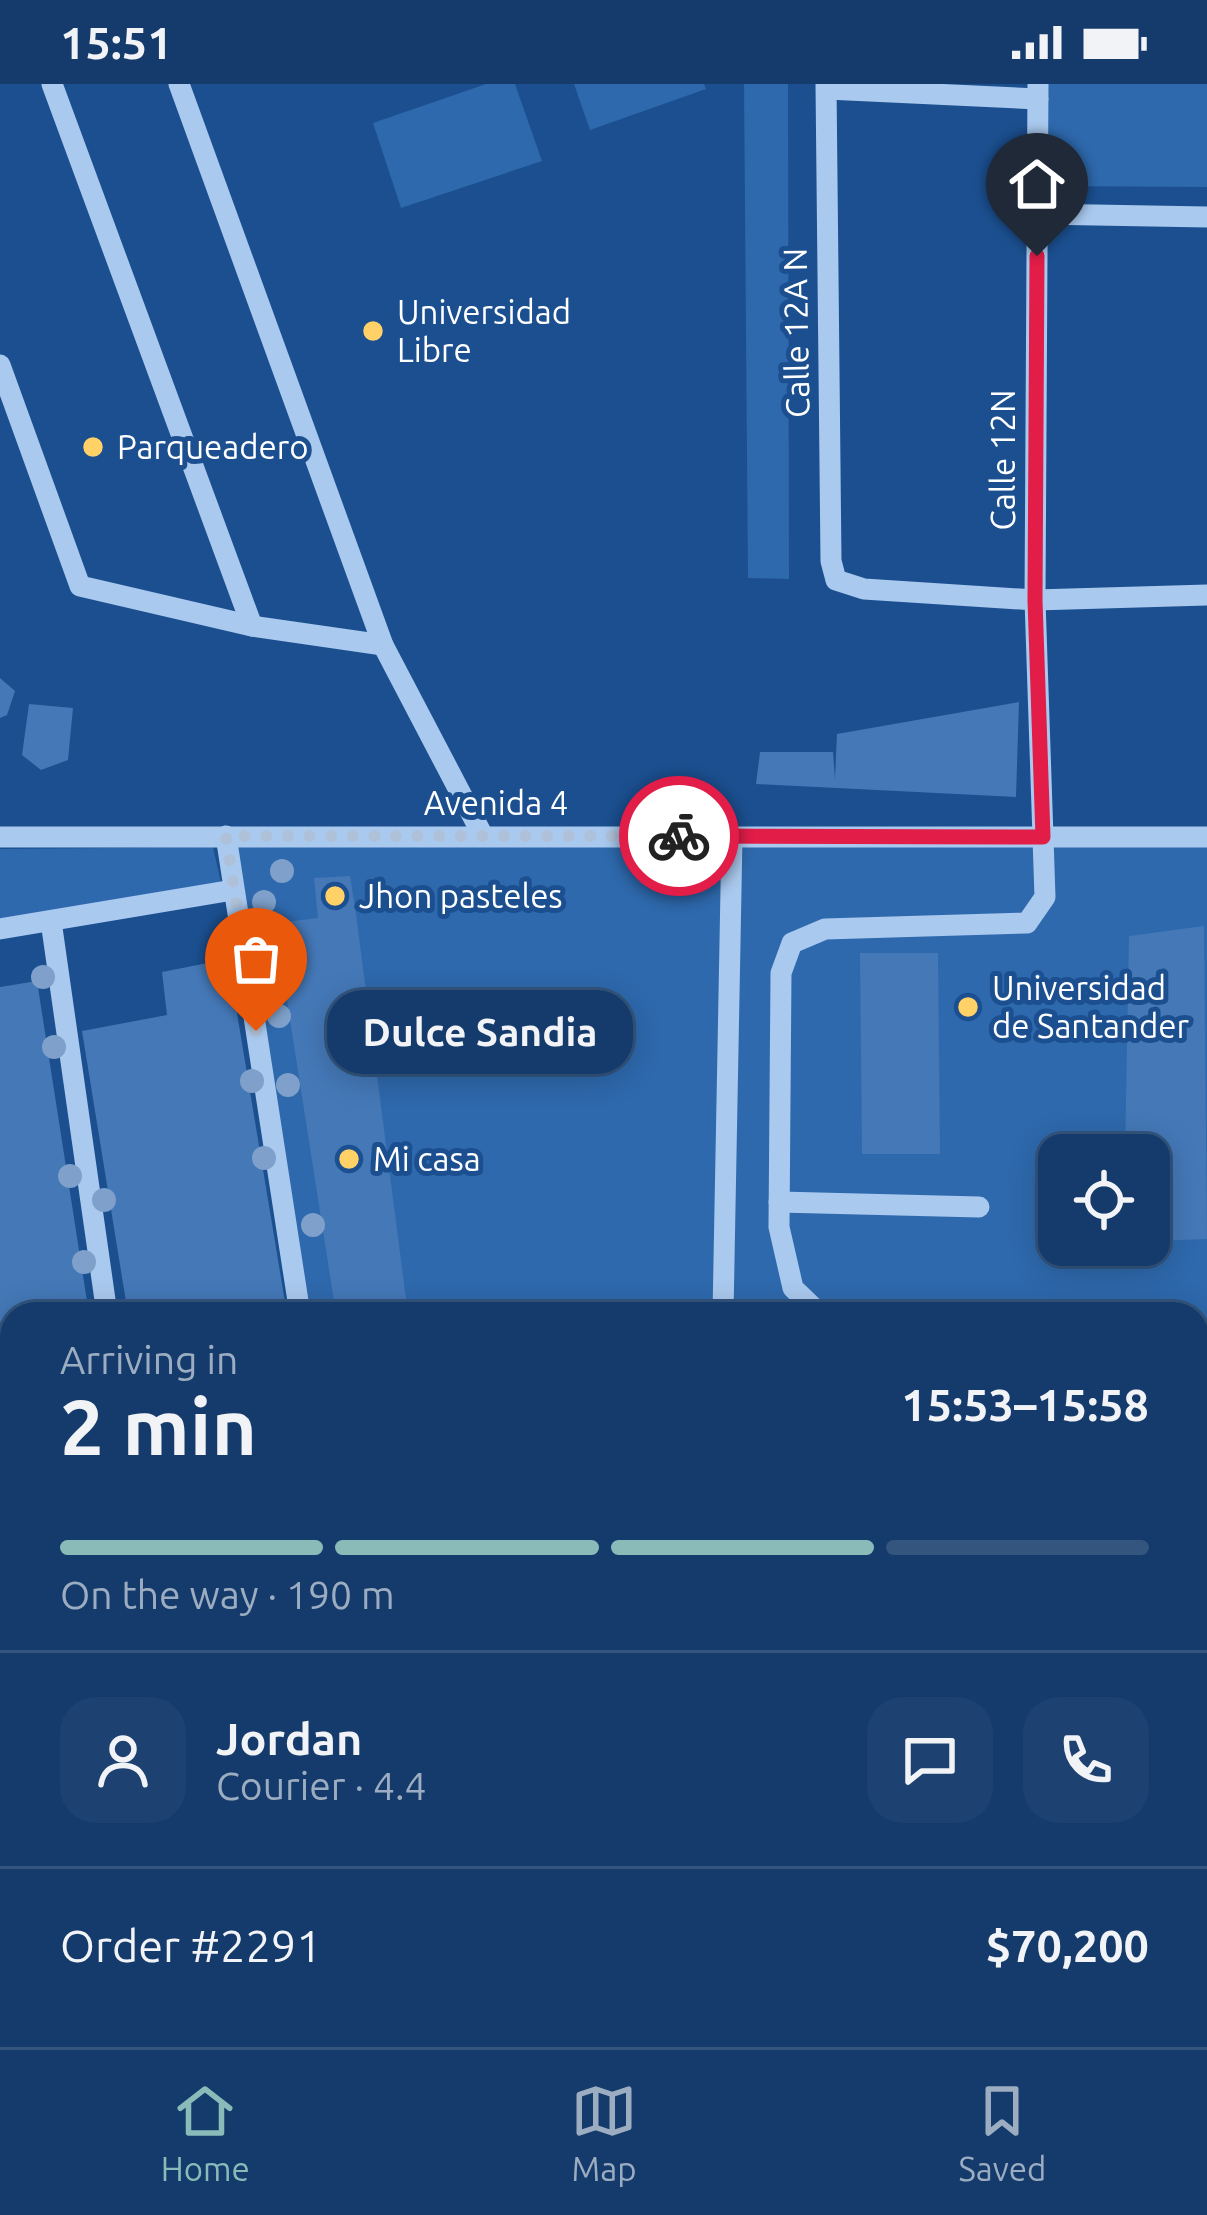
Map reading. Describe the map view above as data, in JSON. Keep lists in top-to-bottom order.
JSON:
{
  "streets": {
    "street": ["Calle 12A N", "Calle 12N", "Avenida 4"]
  },
  "crossings": [
    ["Calle 12A N", "Calle 12N"],
    ["Calle 12N", "Avenida 4"]
  ],
  "places": [
    "Universidad Libre",
    "Parqueadero",
    "Jhon pasteles",
    "Universidad de Santander",
    "Dulce Sandia",
    "Mi casa"
  ],
  "page": {
    "status": "15:51",
    "bubble": "Dulce Sandia",
    "heading": ["2 min", "Arriving in", "15:53–15:58"],
    "panel": [
      "Jordan",
      "Courier · 4.4",
      "Order #2291",
      "$70,200"
    ],
    "bar": "On the way · 190 m",
    "tabs": ["Home", "Map", "Saved"]
  }
}
